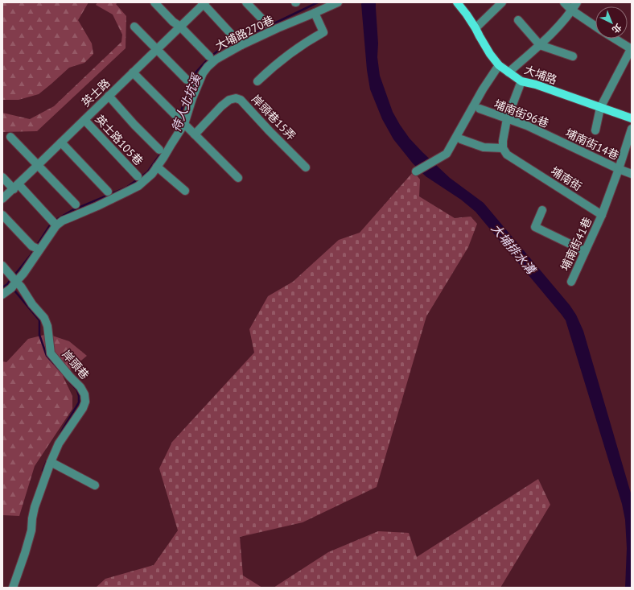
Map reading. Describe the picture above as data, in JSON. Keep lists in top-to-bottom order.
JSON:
{
  "streets": {
    "main road": ["大埔路"],
    "street": [
      "大埔路270巷",
      "英士路",
      "埔南街96巷",
      "岸頭巷15弄",
      "英士路105巷",
      "埔南街14巷",
      "埔南街",
      "埔南街41巷",
      "岸頭巷"
    ]
  },
  "crossings": [
    ["英士路", "英士路105巷"],
    ["埔南街96巷", "埔南街14巷"],
    ["埔南街", "埔南街41巷"]
  ],
  "water": ["待人北坑溪", "大埔排水溝"],
  "north": "bottom right"
}
